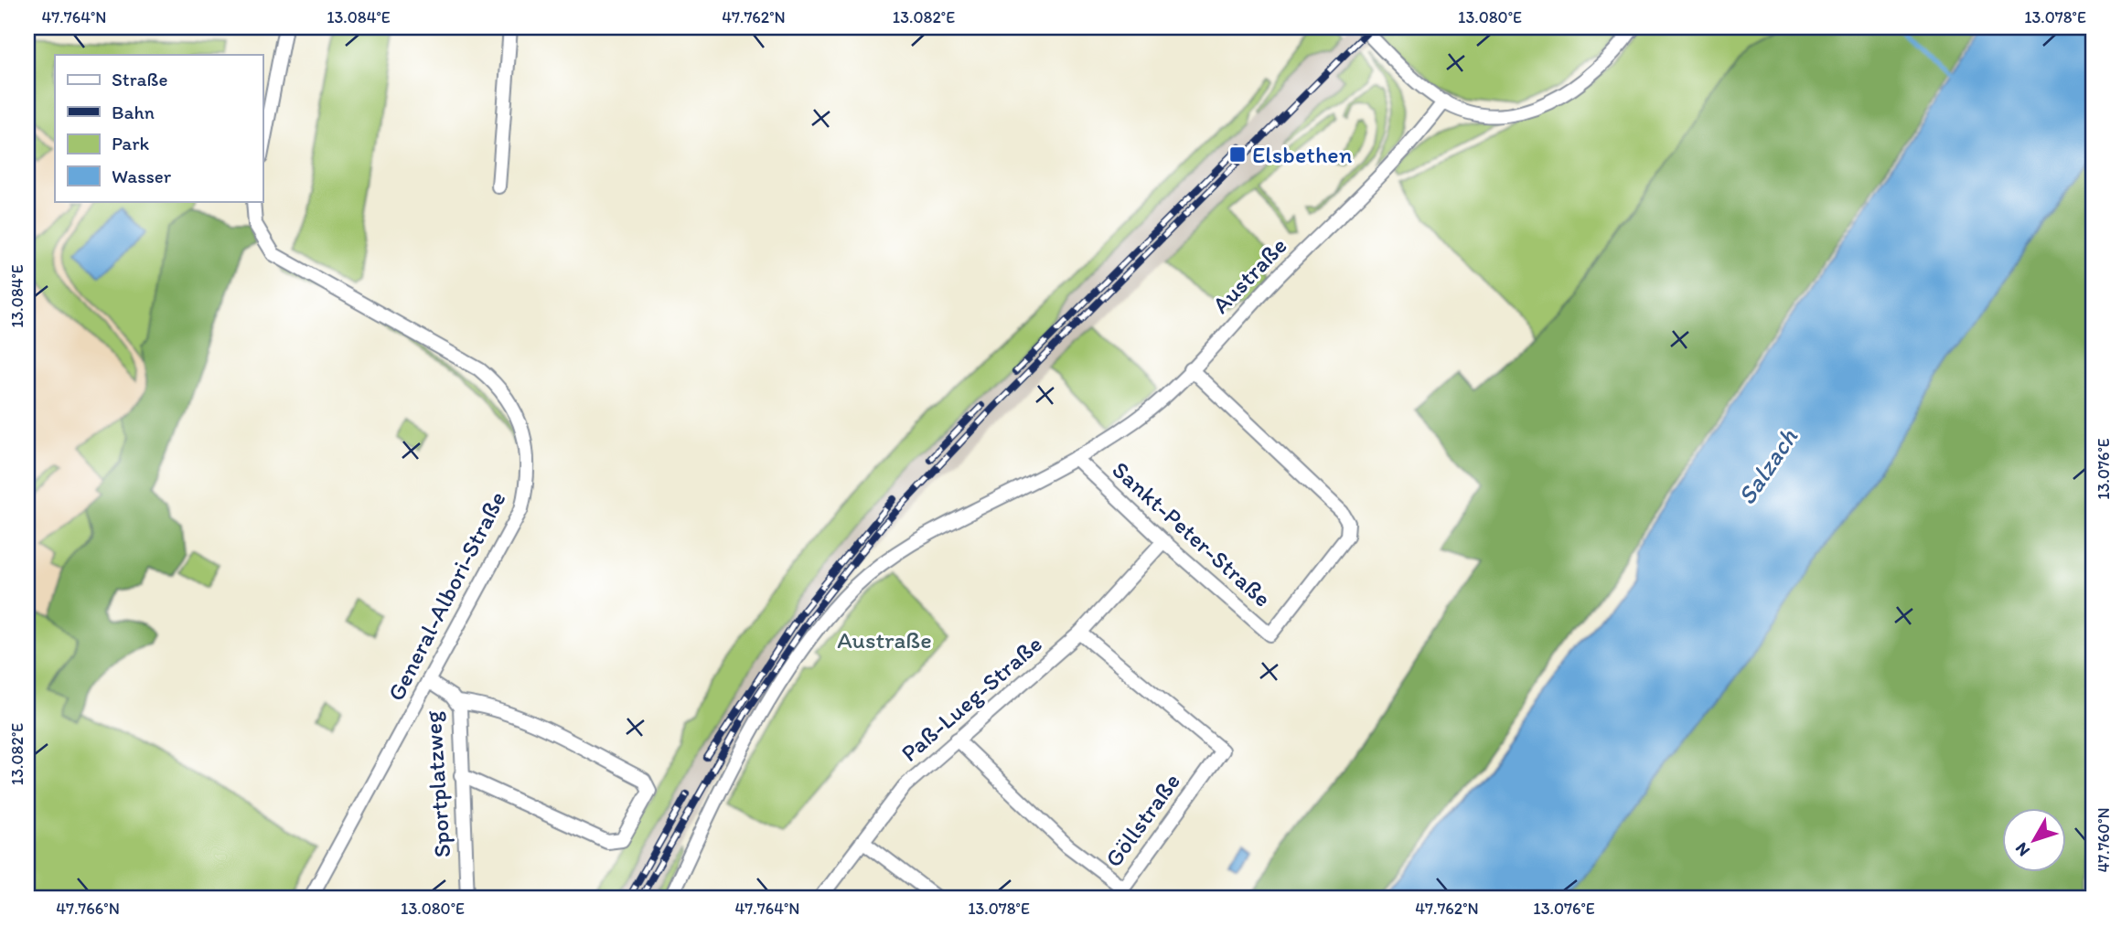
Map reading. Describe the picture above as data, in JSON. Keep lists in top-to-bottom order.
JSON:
{
  "streets": {
    "street": [
      "Austraße",
      "Sankt-Peter-Straße",
      "General-Albori-Straße",
      "Paß-Lueg-Straße",
      "Sportplatzweg",
      "Göllstraße"
    ]
  },
  "crossings": [
    ["Austraße", "Sankt-Peter-Straße"],
    ["Sankt-Peter-Straße", "Paß-Lueg-Straße"],
    ["General-Albori-Straße", "Sportplatzweg"],
    ["Paß-Lueg-Straße", "Göllstraße"]
  ],
  "water": ["Salzach"],
  "parks": ["Austraße"],
  "places": {
    "transit": ["Elsbethen"]
  },
  "legend": [
    "Straße",
    "Bahn",
    "Park",
    "Wasser"
  ],
  "north": "bottom left",
  "coordinates": [
    "47.764°N",
    "13.084°E",
    "47.762°N",
    "13.082°E",
    "13.080°E",
    "13.078°E",
    "13.076°E",
    "47.760°N",
    "47.766°N"
  ]
}
